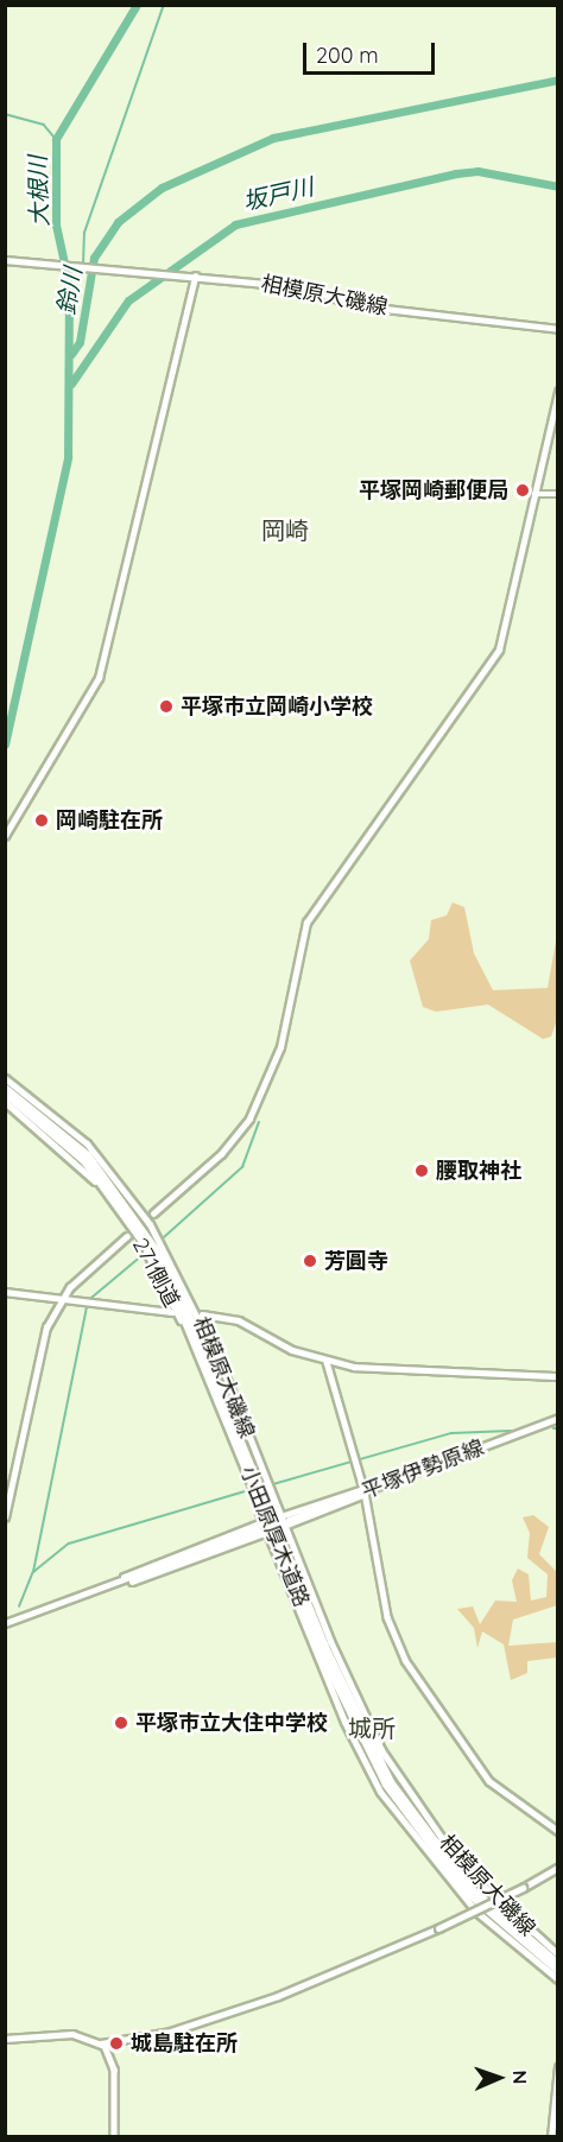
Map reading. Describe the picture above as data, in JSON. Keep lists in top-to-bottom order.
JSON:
{
  "streets": {
    "highway": ["小田原厚木道路"],
    "main road": ["相模原大磯線", "271側道", "平塚伊勢原線"]
  },
  "crossings": [
    ["相模原大磯線", "271側道"]
  ],
  "districts": ["岡崎", "城所"],
  "water": ["大根川", "坂戸川", "鈴川"],
  "places": [
    "平塚岡崎郵便局",
    "平塚市立岡崎小学校",
    "岡崎駐在所",
    "腰取神社",
    "芳圓寺",
    "平塚市立大住中学校",
    "城島駐在所"
  ],
  "scale_bar": "200 m",
  "north": "right"
}
